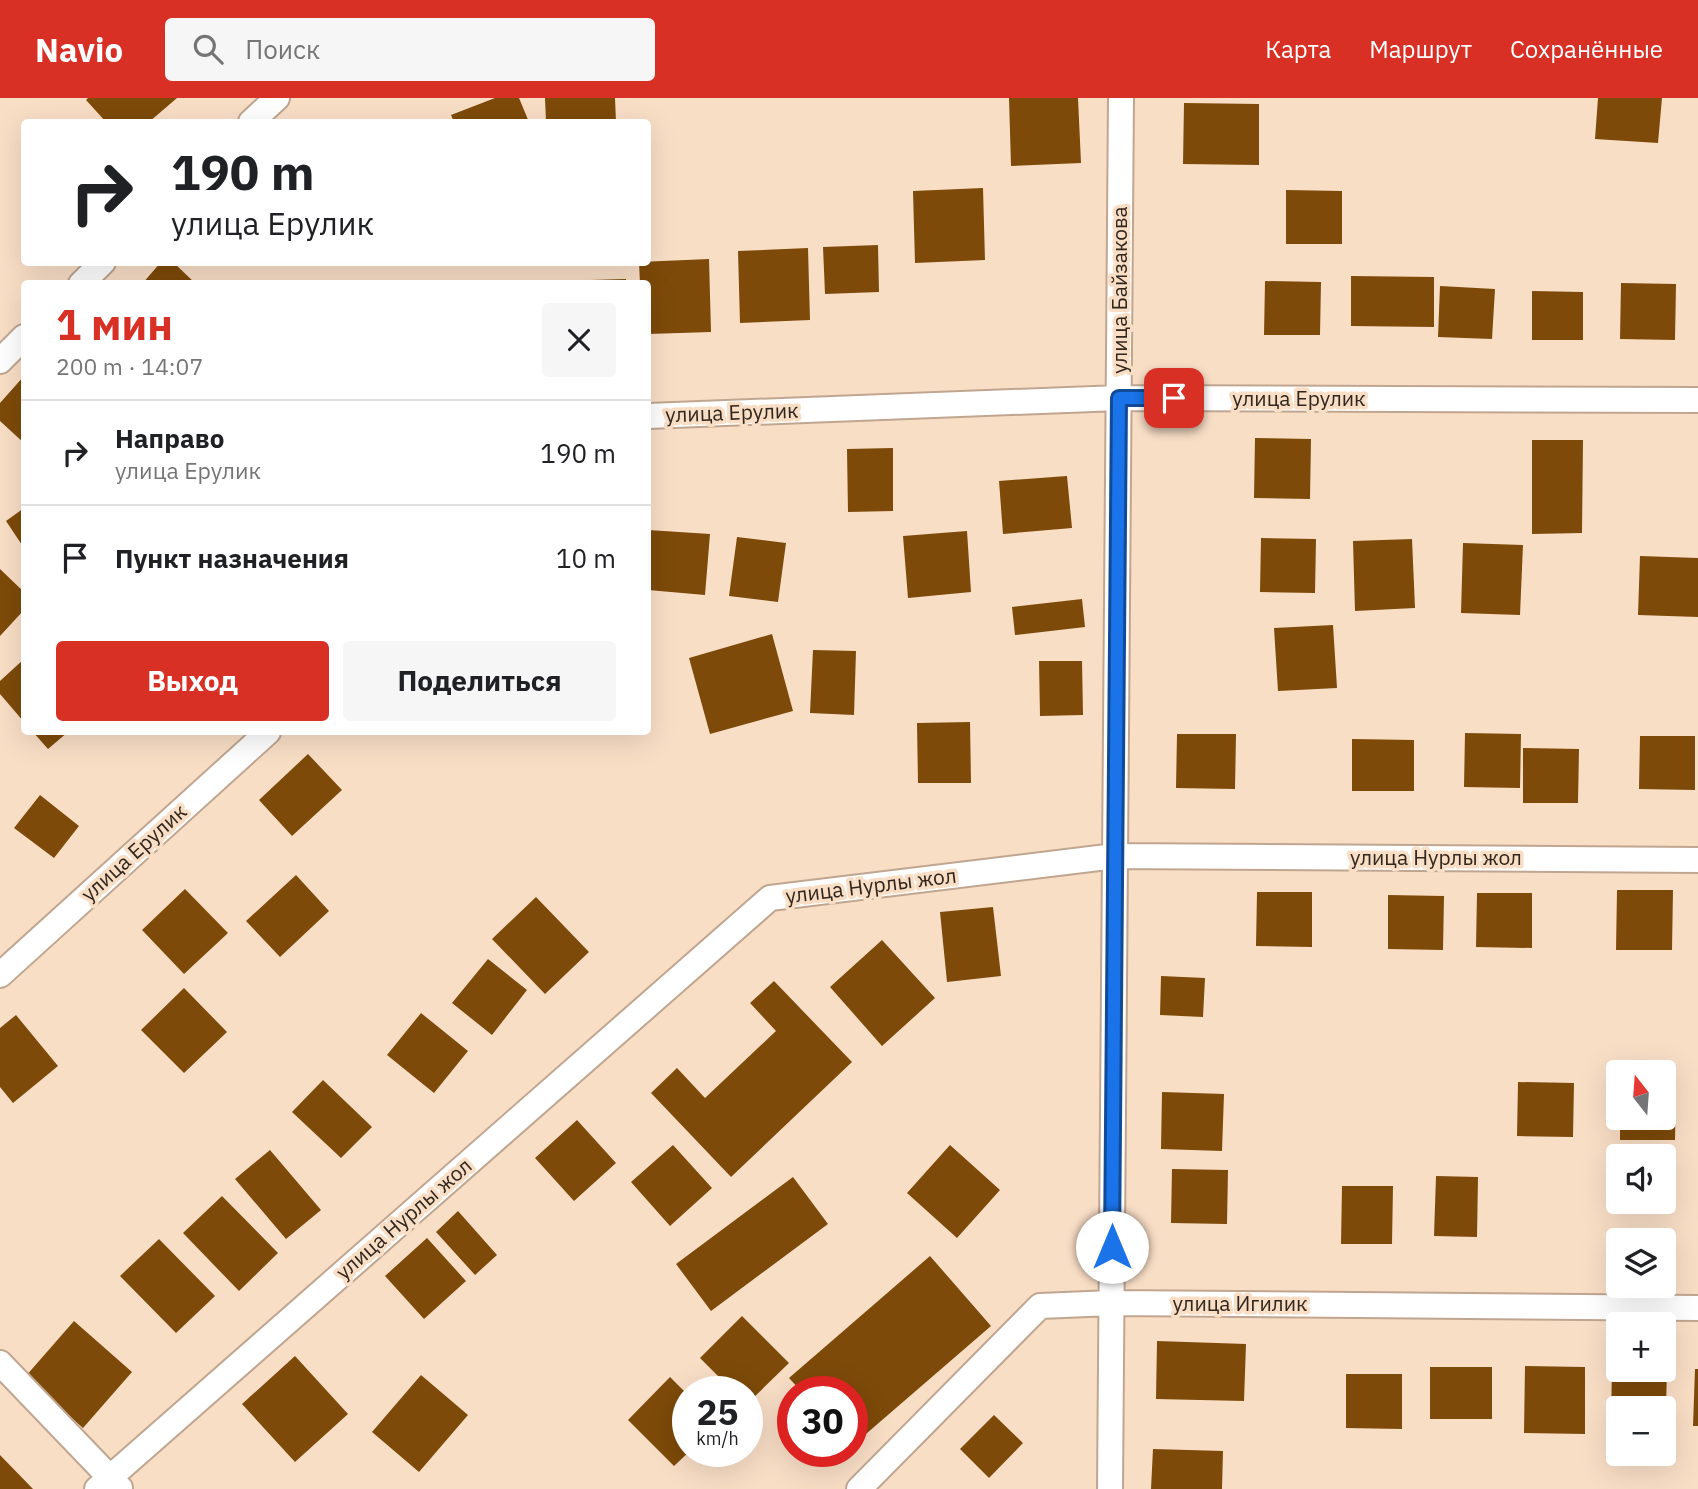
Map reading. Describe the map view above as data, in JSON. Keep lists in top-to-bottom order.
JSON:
{
  "streets": {
    "street": [
      "улица Байзакова",
      "улица Ерулик",
      "улица Нурлы жол",
      "улица Игилик"
    ]
  },
  "crossings": [
    ["улица Байзакова", "улица Ерулик"],
    ["улица Байзакова", "улица Нурлы жол"],
    ["улица Байзакова", "улица Игилик"]
  ],
  "north": "top",
  "page": {
    "header": "Navio",
    "search": "Поиск",
    "nav": ["Карта", "Маршрут", "Сохранённые"],
    "turn": ["190 m", "улица Ерулик"],
    "heading": ["1 мин", "200 m · 14:07"],
    "list": [
      {
        "name": "Направо",
        "note": "улица Ерулик",
        "value": "190 m"
      },
      {
        "name": "Пункт назначения",
        "value": "10 m"
      }
    ],
    "buttons": ["Выход", "Поделиться"],
    "map_buttons": ["+", "−"],
    "speed": "25 km/h",
    "limit": "30"
  }
}
